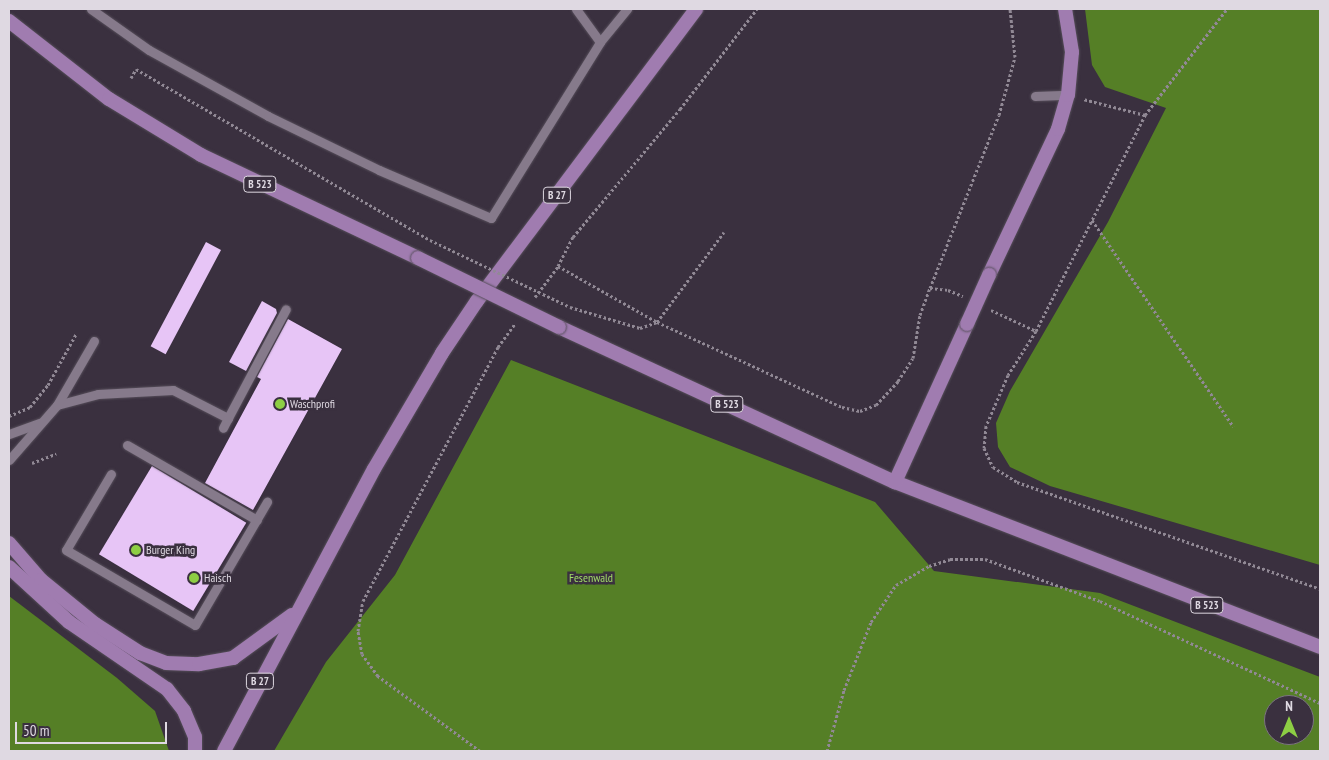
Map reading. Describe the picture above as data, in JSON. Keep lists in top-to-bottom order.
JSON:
{
  "streets": {
    "main road": ["B 523", "B 27"]
  },
  "parks": ["Fesenwald"],
  "places": ["Waschprofi", "Burger King", "Haisch"],
  "scale_bar": "50 m",
  "north": "top"
}
